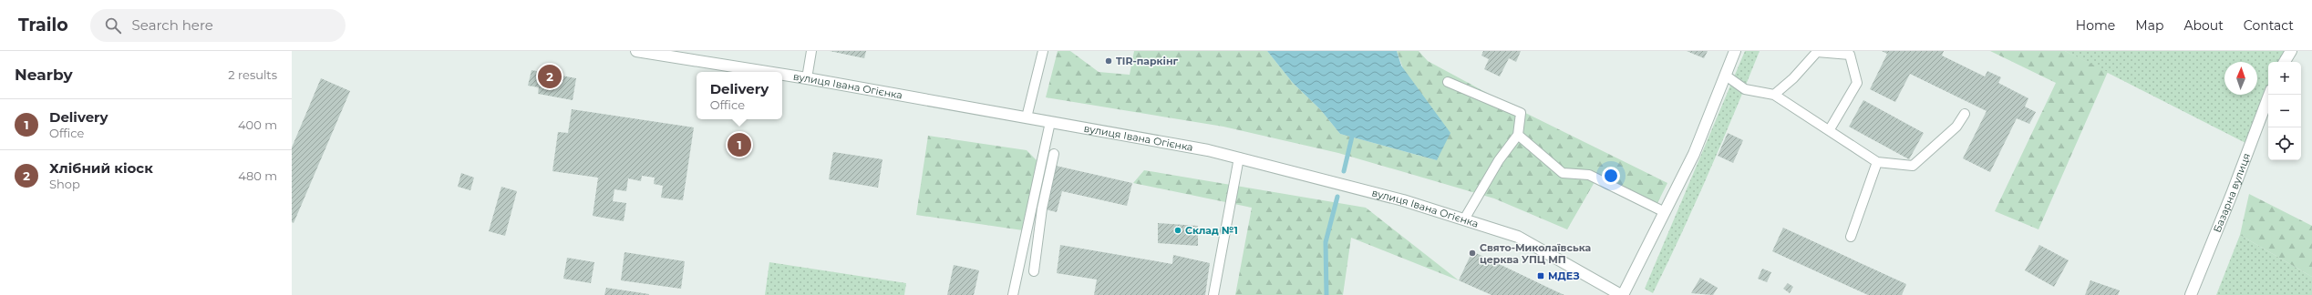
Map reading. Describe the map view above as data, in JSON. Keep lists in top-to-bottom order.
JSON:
{
  "streets": {
    "street": ["вулиця Івана Огієнка", "Базарна вулиця"]
  },
  "places": {
    "other": ["TIR-паркінг", "Склад №1", "Свято-Миколаївська церква УПЦ МП"],
    "transit": ["МДЕЗ"]
  },
  "north": "top",
  "page": {
    "header": "Trailo",
    "search": "Search here",
    "nav": [
      "Home",
      "Map",
      "About",
      "Contact"
    ],
    "heading": ["Nearby", "2 results"],
    "map_buttons": ["+", "−"],
    "pins": ["2", "1"],
    "popup": ["Delivery", "Office"],
    "list": [
      {
        "mark": "1",
        "name": "Delivery",
        "note": "Office",
        "value": "400 m"
      },
      {
        "mark": "2",
        "name": "Хлібний кіоск",
        "note": "Shop",
        "value": "480 m"
      }
    ]
  }
}
